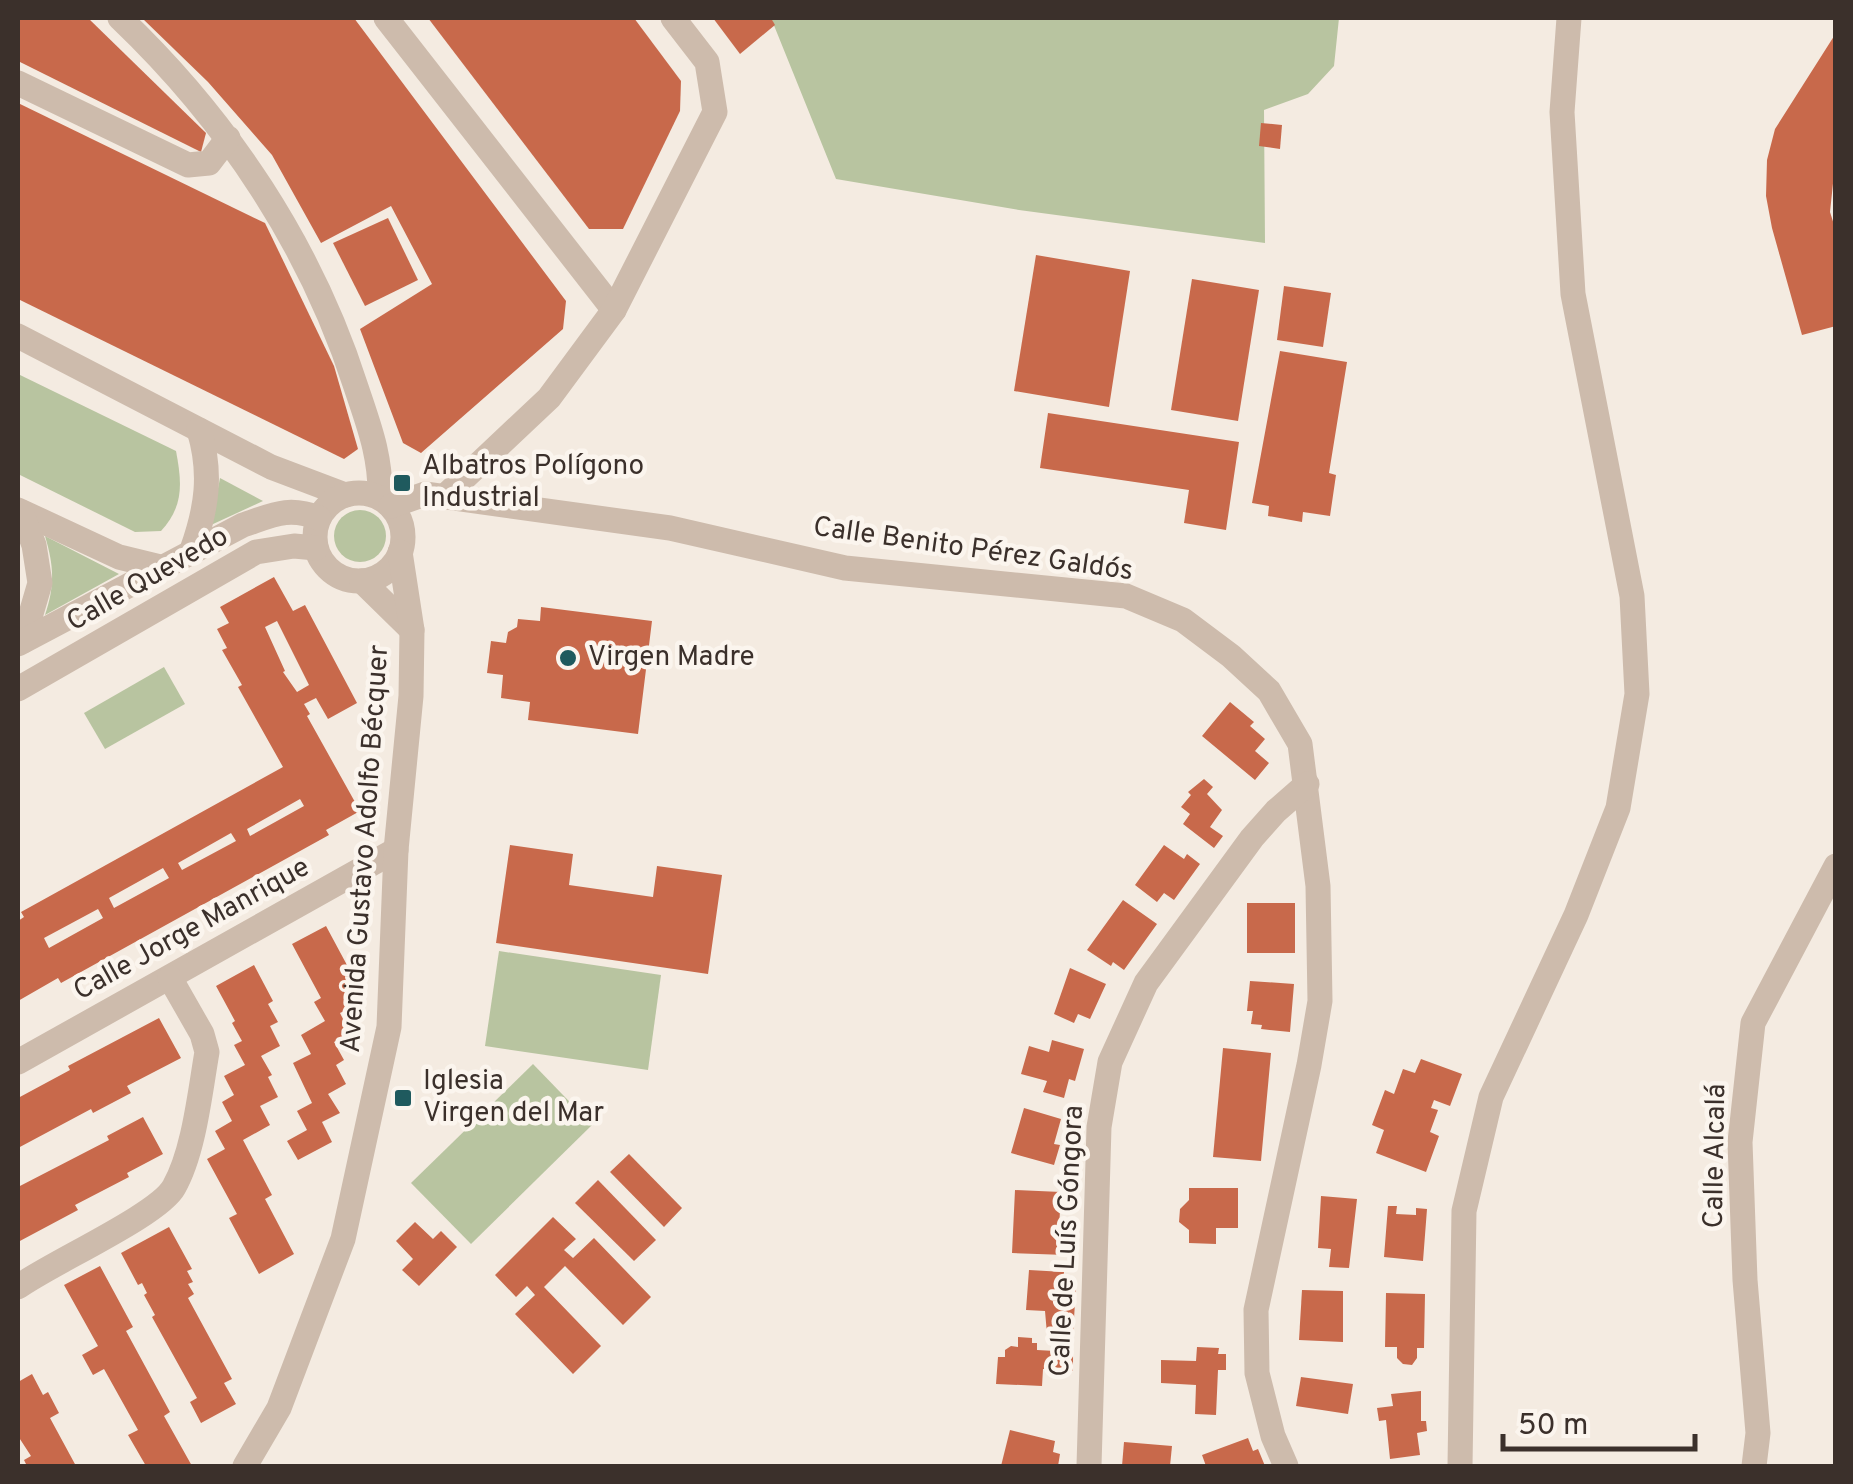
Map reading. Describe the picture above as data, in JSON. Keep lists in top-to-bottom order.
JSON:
{
  "streets": {
    "street": [
      "Calle Benito Pérez Galdós",
      "Calle Quevedo",
      "Avenida Gustavo Adolfo Bécquer",
      "Calle Jorge Manrique",
      "Calle Alcalá",
      "Calle de Luís Góngora"
    ]
  },
  "crossings": [
    ["Calle Benito Pérez Galdós", "Calle Quevedo"],
    ["Calle Benito Pérez Galdós", "Avenida Gustavo Adolfo Bécquer"],
    ["Calle Benito Pérez Galdós", "Calle de Luís Góngora"],
    ["Calle Quevedo", "Avenida Gustavo Adolfo Bécquer"],
    ["Avenida Gustavo Adolfo Bécquer", "Calle Jorge Manrique"]
  ],
  "places": {
    "transit": ["Albatros Polígono Industrial", "Iglesia Virgen del Mar"],
    "other": ["Virgen Madre"]
  },
  "scale_bar": "50 m"
}
